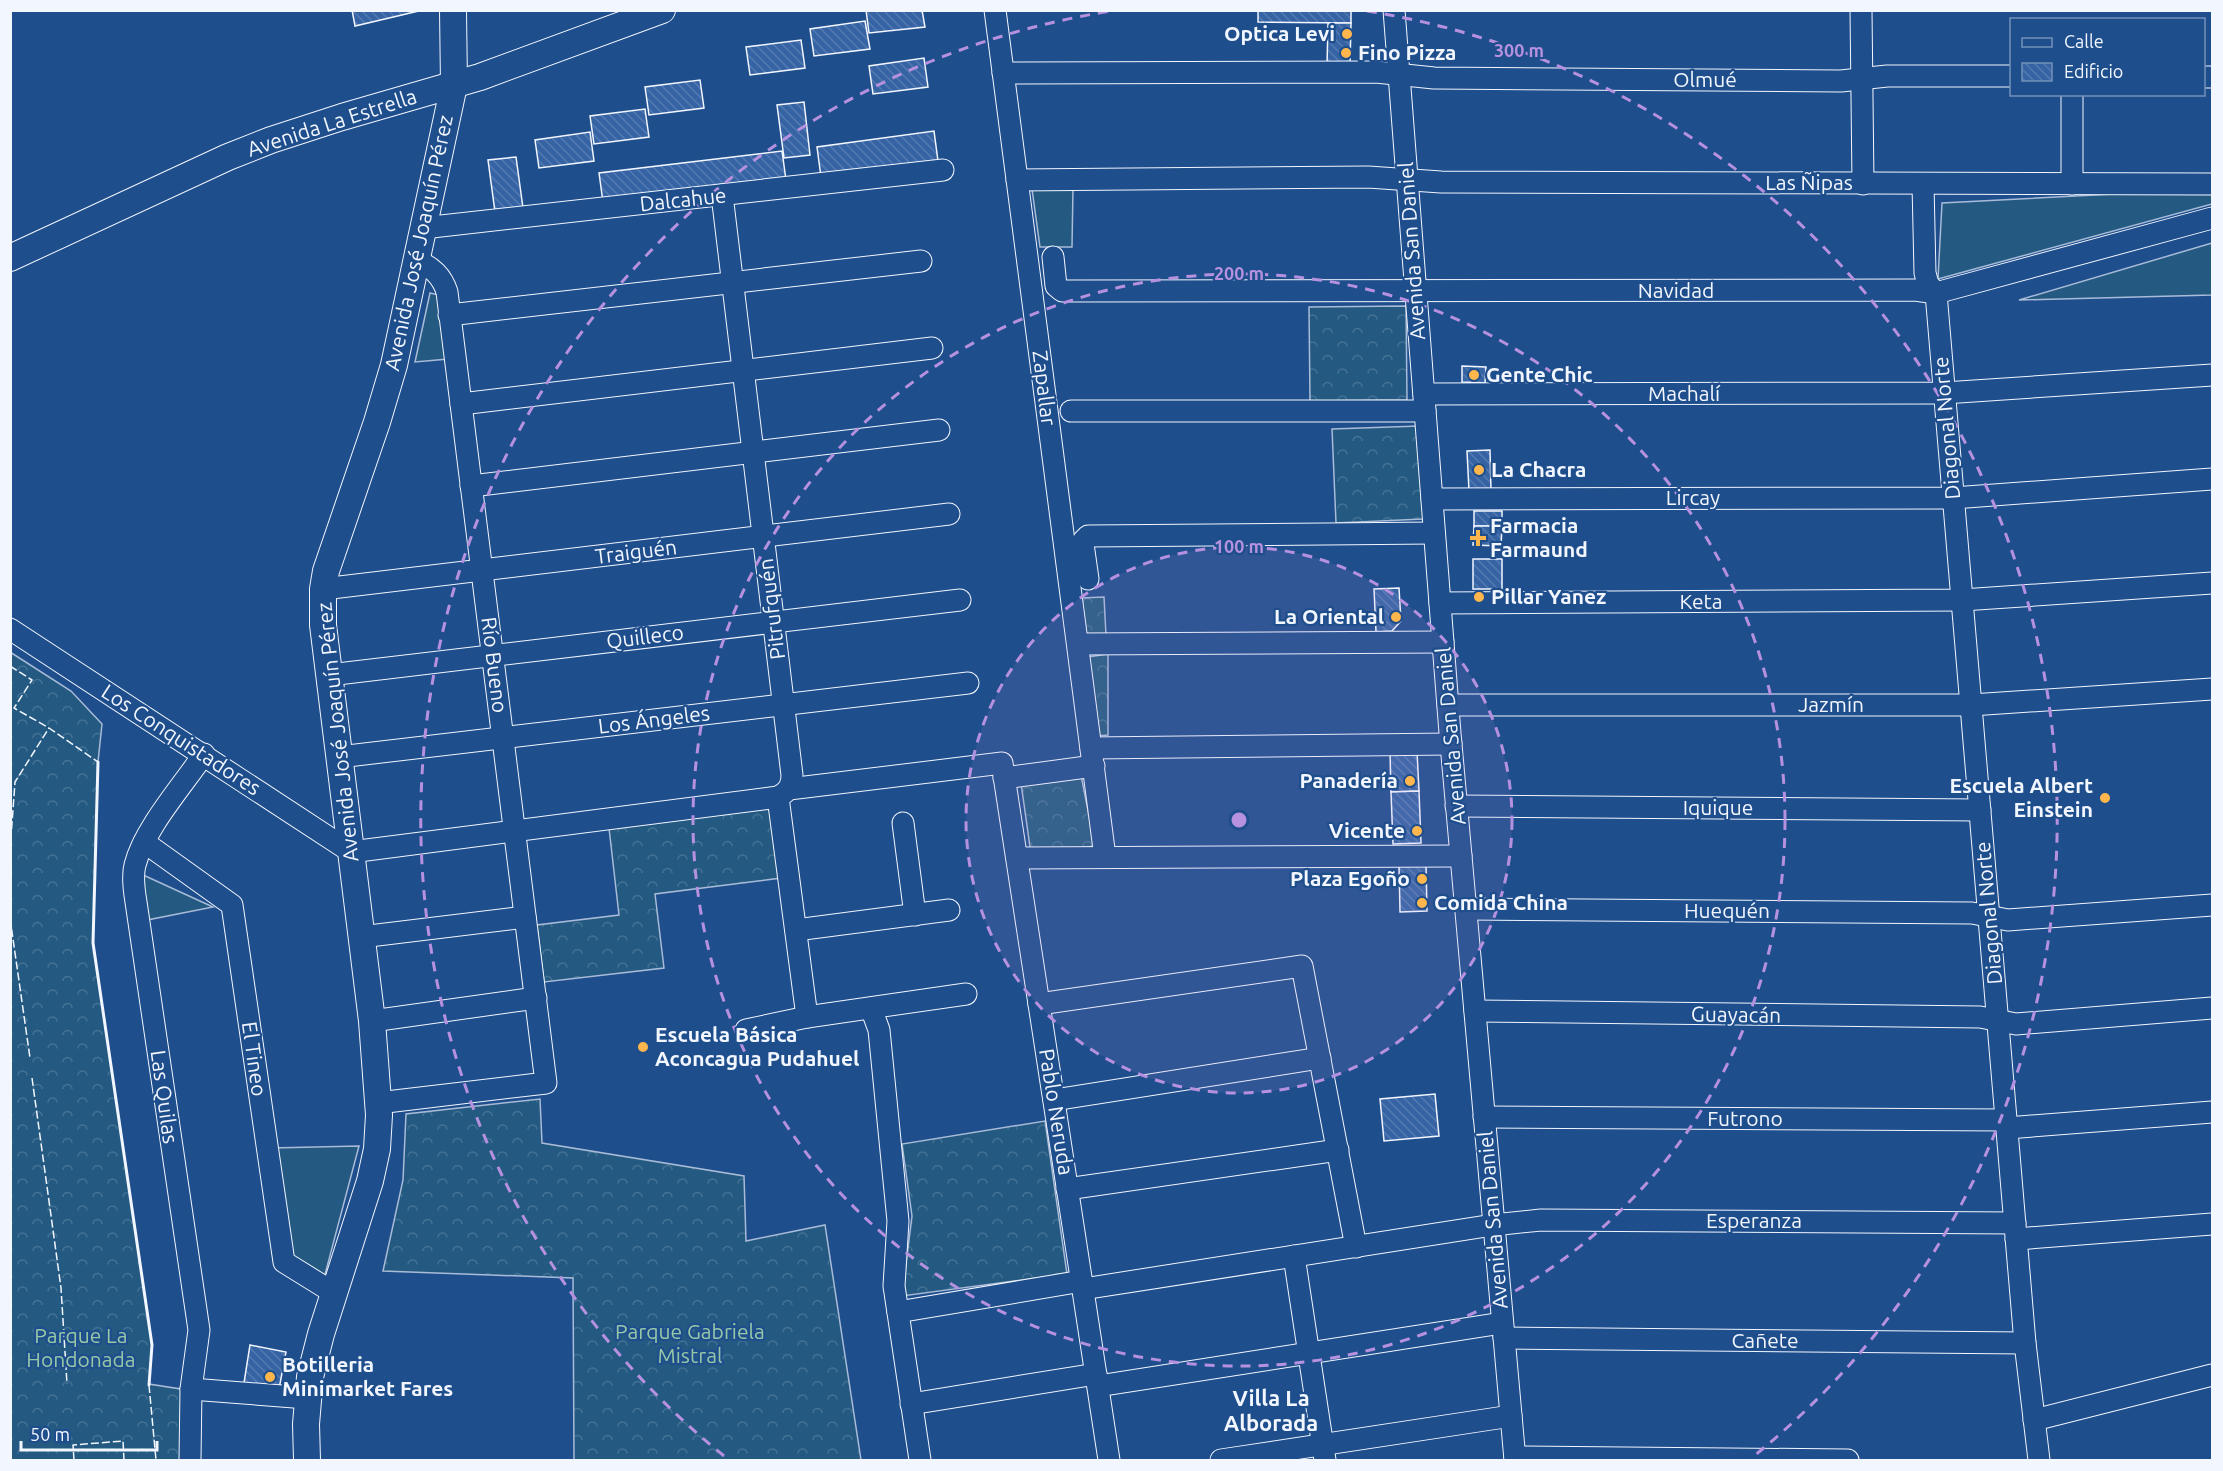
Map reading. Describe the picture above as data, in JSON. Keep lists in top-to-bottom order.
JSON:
{
  "streets": {
    "main road": ["Avenida La Estrella", "Avenida José Joaquín Pérez"],
    "street": [
      "Olmué",
      "Las Ñipas",
      "Dalcahue",
      "Avenida San Daniel",
      "Navidad",
      "Zapallar",
      "Machalí",
      "Diagonal Norte",
      "Lircay",
      "Traiguén",
      "Keta",
      "Pitrufquén",
      "Quilleco",
      "Río Bueno",
      "Jazmín",
      "Los Ángeles",
      "Los Conquistadores",
      "Iquique",
      "Huequén",
      "Guayacán",
      "El Tineo",
      "Las Quilas",
      "Pablo Neruda",
      "Futrono",
      "Esperanza",
      "Cañete"
    ]
  },
  "crossings": [
    ["Olmué", "Avenida San Daniel"],
    ["Olmué", "Zapallar"],
    ["Avenida La Estrella", "Avenida José Joaquín Pérez"],
    ["Las Ñipas", "Avenida San Daniel"],
    ["Las Ñipas", "Zapallar"],
    ["Las Ñipas", "Diagonal Norte"],
    ["Dalcahue", "Avenida José Joaquín Pérez"],
    ["Dalcahue", "Pitrufquén"],
    ["Avenida José Joaquín Pérez", "Traiguén"],
    ["Avenida José Joaquín Pérez", "Quilleco"],
    ["Avenida José Joaquín Pérez", "Río Bueno"],
    ["Avenida José Joaquín Pérez", "Los Ángeles"],
    ["Avenida José Joaquín Pérez", "Los Conquistadores"],
    ["Avenida José Joaquín Pérez", "El Tineo"],
    ["Avenida San Daniel", "Navidad"],
    ["Avenida San Daniel", "Machalí"],
    ["Avenida San Daniel", "Lircay"],
    ["Avenida San Daniel", "Keta"],
    ["Avenida San Daniel", "Jazmín"],
    ["Avenida San Daniel", "Iquique"],
    ["Avenida San Daniel", "Huequén"],
    ["Avenida San Daniel", "Guayacán"],
    ["Avenida San Daniel", "Futrono"],
    ["Avenida San Daniel", "Esperanza"],
    ["Avenida San Daniel", "Cañete"],
    ["Navidad", "Diagonal Norte"],
    ["Machalí", "Diagonal Norte"],
    ["Diagonal Norte", "Lircay"],
    ["Diagonal Norte", "Keta"],
    ["Diagonal Norte", "Jazmín"],
    ["Diagonal Norte", "Iquique"],
    ["Diagonal Norte", "Huequén"],
    ["Diagonal Norte", "Guayacán"],
    ["Diagonal Norte", "Futrono"],
    ["Diagonal Norte", "Esperanza"],
    ["Diagonal Norte", "Cañete"],
    ["Traiguén", "Pitrufquén"],
    ["Traiguén", "Río Bueno"],
    ["Pitrufquén", "Quilleco"],
    ["Pitrufquén", "Los Ángeles"],
    ["Quilleco", "Río Bueno"],
    ["Río Bueno", "Los Ángeles"],
    ["Los Conquistadores", "Las Quilas"],
    ["El Tineo", "Las Quilas"],
    ["Pablo Neruda", "Esperanza"],
    ["Pablo Neruda", "Cañete"]
  ],
  "districts": ["Villa La Alborada"],
  "parks": ["Parque Gabriela Mistral", "Parque La Hondonada"],
  "places": {
    "other": [
      "Optica Levi",
      "Fino Pizza",
      "Gente Chic",
      "La Chacra",
      "Pillar Yanez",
      "La Oriental",
      "Panadería",
      "Escuela Albert Einstein",
      "Vicente",
      "Plaza Egoño",
      "Comida China",
      "Escuela Básica Aconcagua Pudahuel",
      "Botilleria Minimarket Fares"
    ],
    "health": ["Farmacia Farmaund"]
  },
  "legend": ["Calle", "Edificio"],
  "scale_bar": "50 m",
  "rings": ["300 m", "200 m", "100 m"]
}
